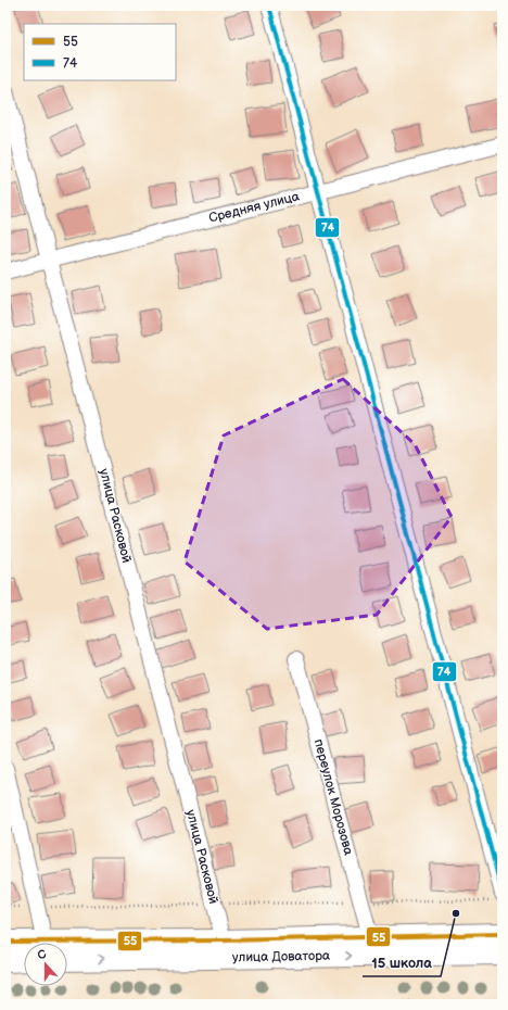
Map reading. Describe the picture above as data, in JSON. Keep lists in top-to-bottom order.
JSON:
{
  "streets": {
    "main road": ["улица Доватора"],
    "street": ["Средняя улица", "улица Расковой", "переулок Морозова"]
  },
  "crossings": [
    ["Средняя улица", "улица Расковой"],
    ["улица Расковой", "улица Доватора"],
    ["переулок Морозова", "улица Доватора"]
  ],
  "places": ["15 школа"],
  "lines": ["transit line 74", "transit line 55"],
  "legend": ["55", "74"],
  "north": "top"
}
